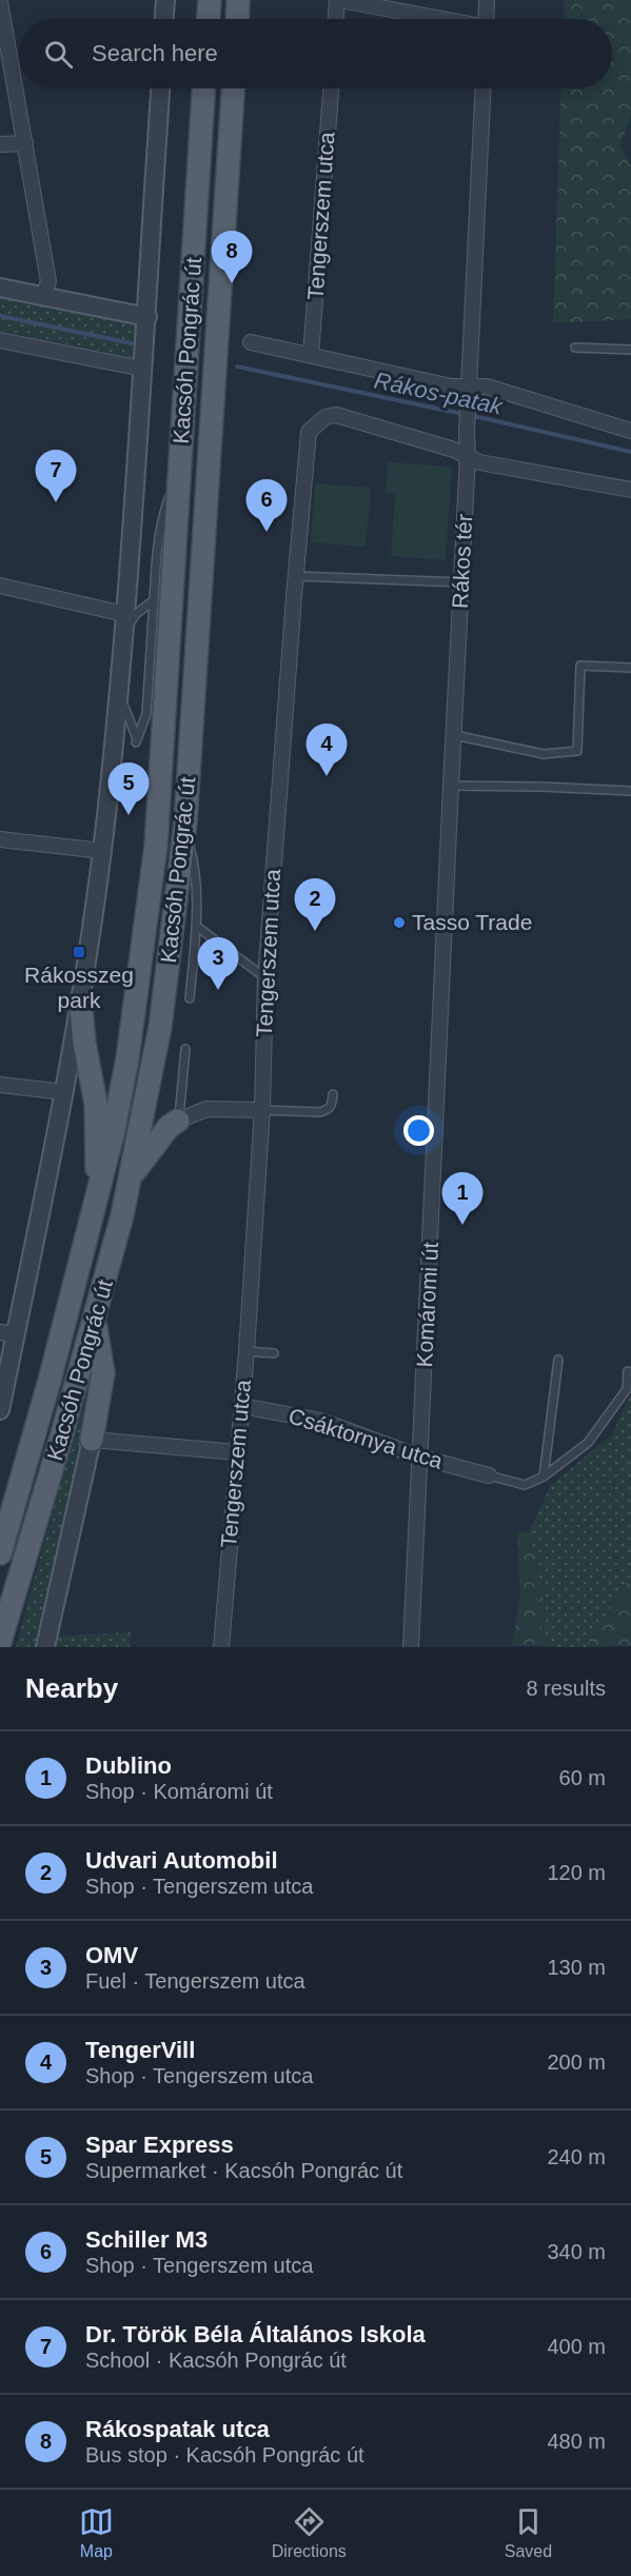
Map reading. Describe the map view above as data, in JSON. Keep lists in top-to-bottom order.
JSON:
{
  "streets": {
    "main road": ["Kacsóh Pongrác út"],
    "street": [
      "Tengerszem utca",
      "Rákos tér",
      "Komáromi út",
      "Csáktornya utca"
    ]
  },
  "crossings": [
    ["Tengerszem utca", "Rákos tér"],
    ["Tengerszem utca", "Csáktornya utca"],
    ["Rákos tér", "Komáromi út"],
    ["Komáromi út", "Csáktornya utca"]
  ],
  "water": ["Rákos-patak"],
  "places": {
    "other": ["Tasso Trade"],
    "transit": ["Rákosszeg park"]
  },
  "page": {
    "search": "Search here",
    "pins": [
      "8",
      "7",
      "6",
      "4",
      "5",
      "2",
      "3",
      "1"
    ],
    "heading": ["Nearby", "8 results"],
    "list": [
      {
        "mark": "1",
        "name": "Dublino",
        "note": "Shop · Komáromi út",
        "value": "60 m"
      },
      {
        "mark": "2",
        "name": "Udvari Automobil",
        "note": "Shop · Tengerszem utca",
        "value": "120 m"
      },
      {
        "mark": "3",
        "name": "OMV",
        "note": "Fuel · Tengerszem utca",
        "value": "130 m"
      },
      {
        "mark": "4",
        "name": "TengerVill",
        "note": "Shop · Tengerszem utca",
        "value": "200 m"
      },
      {
        "mark": "5",
        "name": "Spar Express",
        "note": "Supermarket · Kacsóh Pongrác út",
        "value": "240 m"
      },
      {
        "mark": "6",
        "name": "Schiller M3",
        "note": "Shop · Tengerszem utca",
        "value": "340 m"
      },
      {
        "mark": "7",
        "name": "Dr. Török Béla Általános Iskola",
        "note": "School · Kacsóh Pongrác út",
        "value": "400 m"
      },
      {
        "mark": "8",
        "name": "Rákospatak utca",
        "note": "Bus stop · Kacsóh Pongrác út",
        "value": "480 m"
      }
    ],
    "nav": ["Map", "Directions", "Saved"]
  }
}
